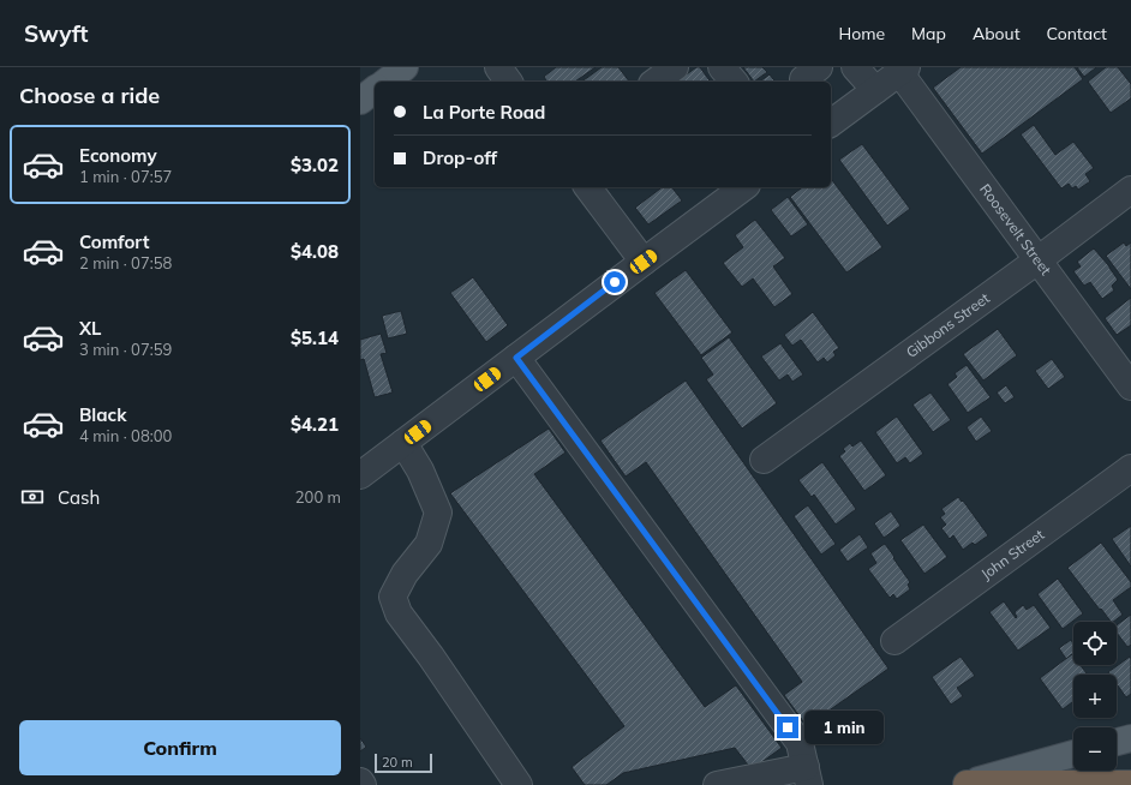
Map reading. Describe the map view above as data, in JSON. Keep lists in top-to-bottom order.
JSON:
{
  "streets": {
    "street": ["Roosevelt Street", "Gibbons Street", "John Street"]
  },
  "crossings": [
    ["Roosevelt Street", "Gibbons Street"]
  ],
  "scale_bar": "20 m",
  "page": {
    "header": "Swyft",
    "nav": [
      "Home",
      "Map",
      "About",
      "Contact"
    ],
    "heading": "Choose a ride",
    "banner": ["La Porte Road", "Drop-off"],
    "list": [
      {
        "name": "Economy",
        "note": "1 min · 07:57",
        "value": "$3.02"
      },
      {
        "name": "Comfort",
        "note": "2 min · 07:58",
        "value": "$4.08"
      },
      {
        "name": "XL",
        "note": "3 min · 07:59",
        "value": "$5.14"
      },
      {
        "name": "Black",
        "note": "4 min · 08:00",
        "value": "$4.21"
      }
    ],
    "pay": ["Cash", "200 m"],
    "map_buttons": ["+", "−"],
    "buttons": "Confirm",
    "bubble": "1 min",
    "scale": "20 m"
  }
}
